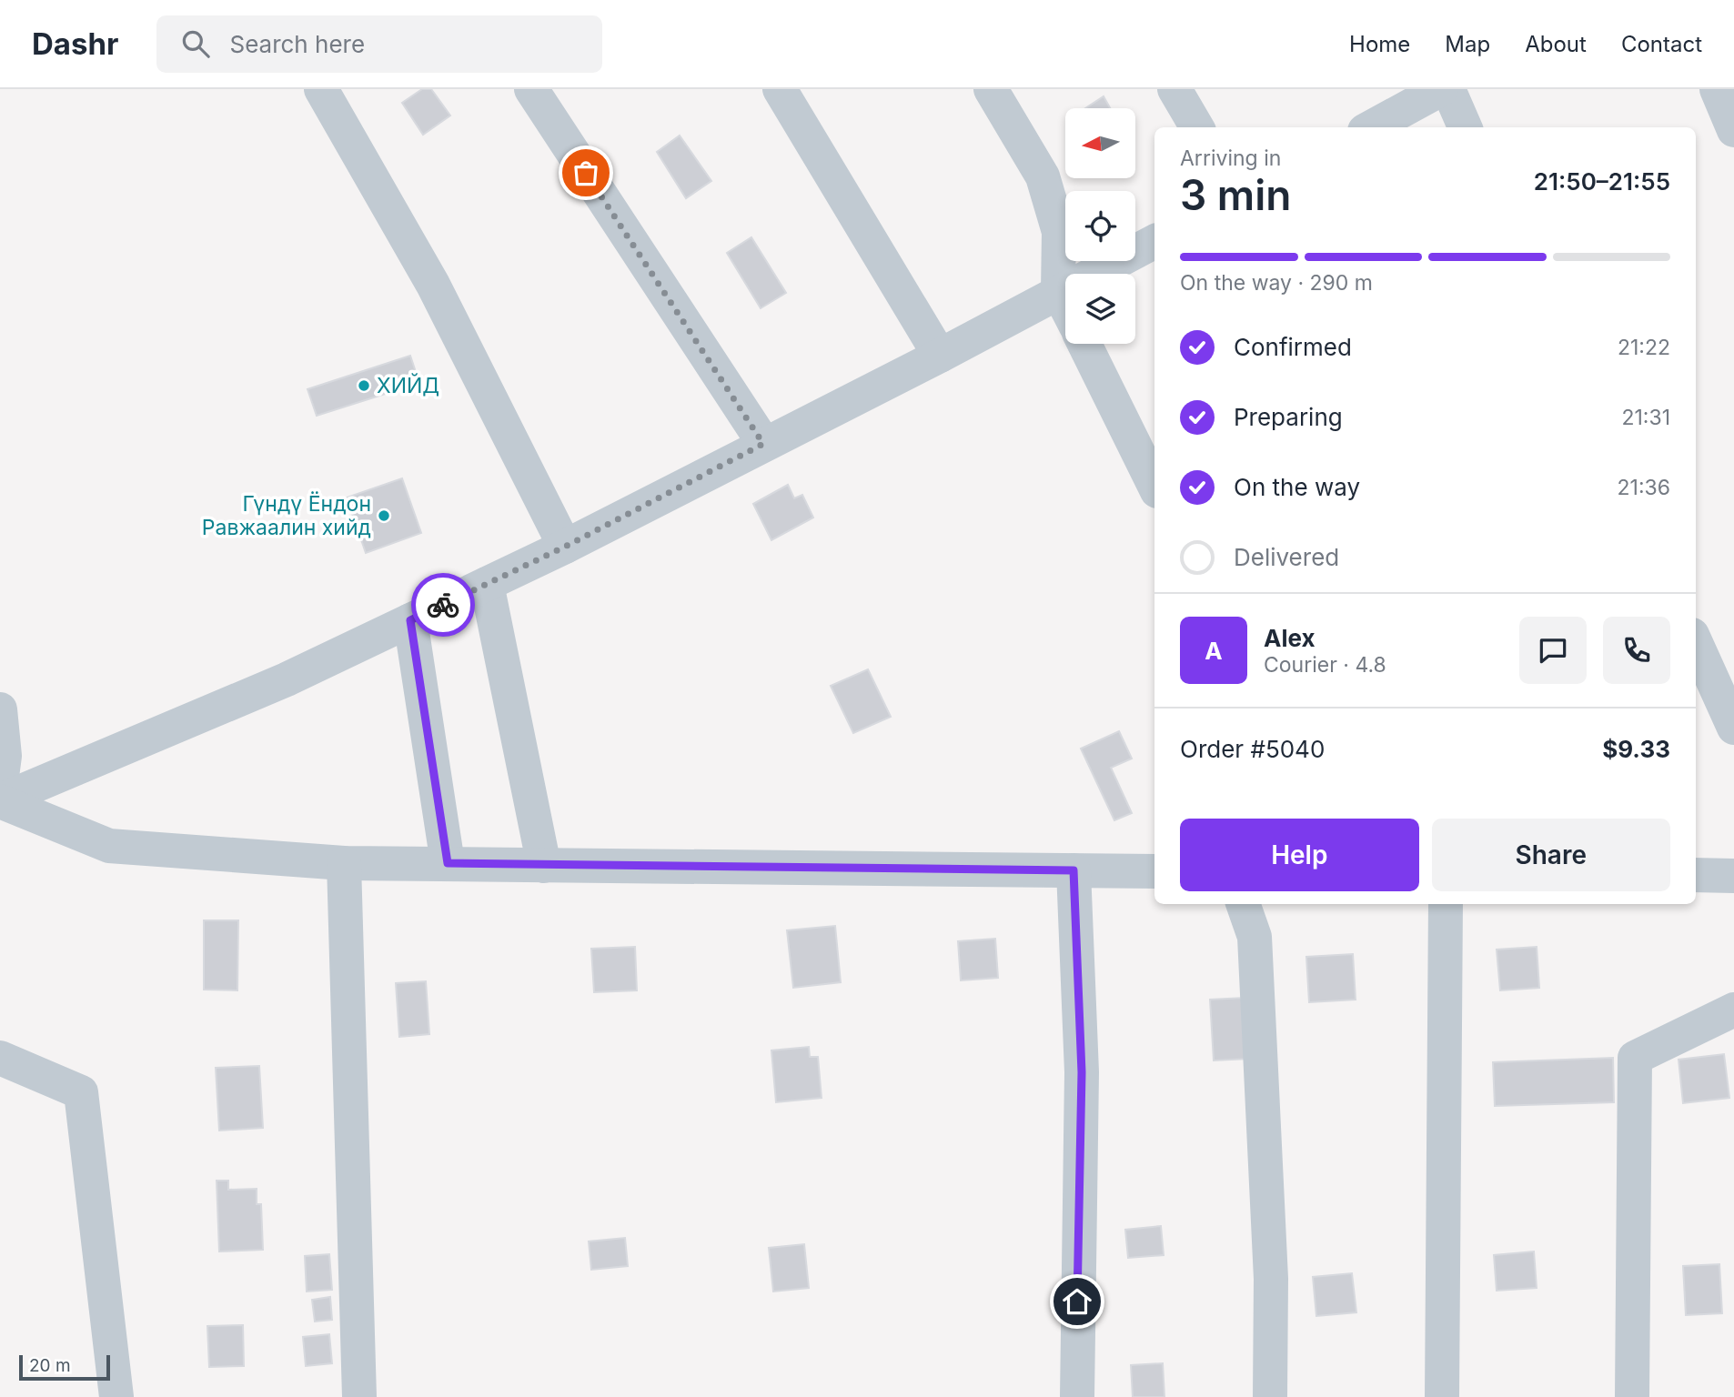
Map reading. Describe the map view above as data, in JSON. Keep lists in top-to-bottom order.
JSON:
{
  "places": ["ХИЙД", "Гүндү Ёндон Равжаалин хийд"],
  "scale_bar": "20 m",
  "north": "left",
  "page": {
    "header": "Dashr",
    "search": "Search here",
    "nav": [
      "Home",
      "Map",
      "About",
      "Contact"
    ],
    "heading": ["3 min", "Arriving in", "21:50–21:55"],
    "panel": [
      "Alex",
      "Courier · 4.8",
      "Order #5040",
      "$9.33"
    ],
    "bar": "On the way · 290 m",
    "list": [
      ["Confirmed", "21:22"],
      ["Preparing", "21:31"],
      ["On the way", "21:36"],
      "Delivered"
    ],
    "round": "A",
    "buttons": ["Help", "Share"],
    "scale": "20 m"
  }
}
